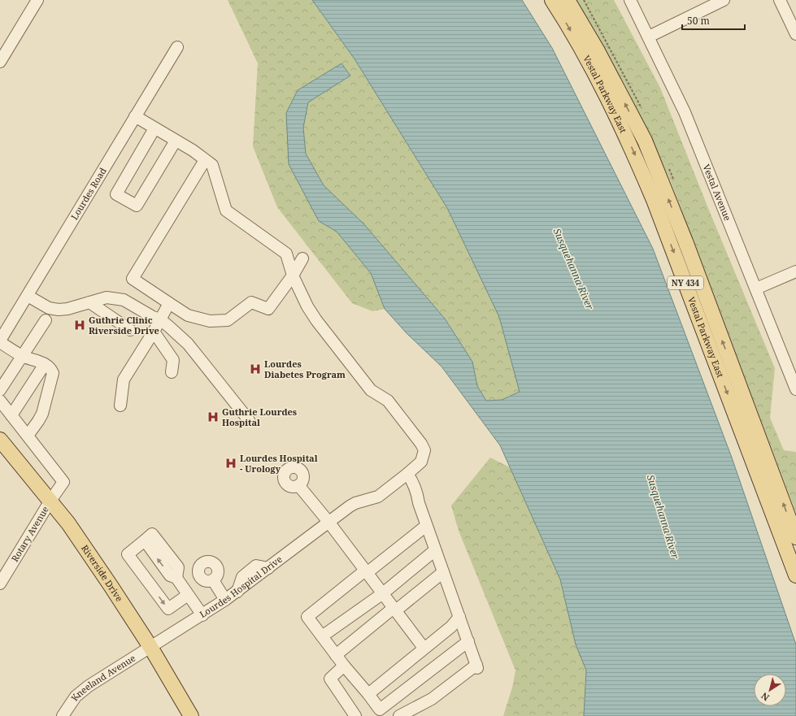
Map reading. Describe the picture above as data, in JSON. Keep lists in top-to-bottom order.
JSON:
{
  "streets": {
    "main road": ["Vestal Parkway East", "NY 434", "Riverside Drive"],
    "street": [
      "Vestal Avenue",
      "Lourdes Road",
      "Rotary Avenue",
      "Lourdes Hospital Drive",
      "Kneeland Avenue"
    ]
  },
  "crossings": [
    ["Rotary Avenue", "Riverside Drive"],
    ["Riverside Drive", "Lourdes Hospital Drive"],
    ["Riverside Drive", "Kneeland Avenue"],
    ["Lourdes Hospital Drive", "Kneeland Avenue"]
  ],
  "water": ["Susquehanna River"],
  "places": {
    "hospital": [
      "Guthrie Clinic Riverside Drive",
      "Lourdes Diabetes Program",
      "Guthrie Lourdes Hospital",
      "Lourdes Hospital - Urology"
    ]
  },
  "scale_bar": "50 m",
  "north": "bottom left"
}
